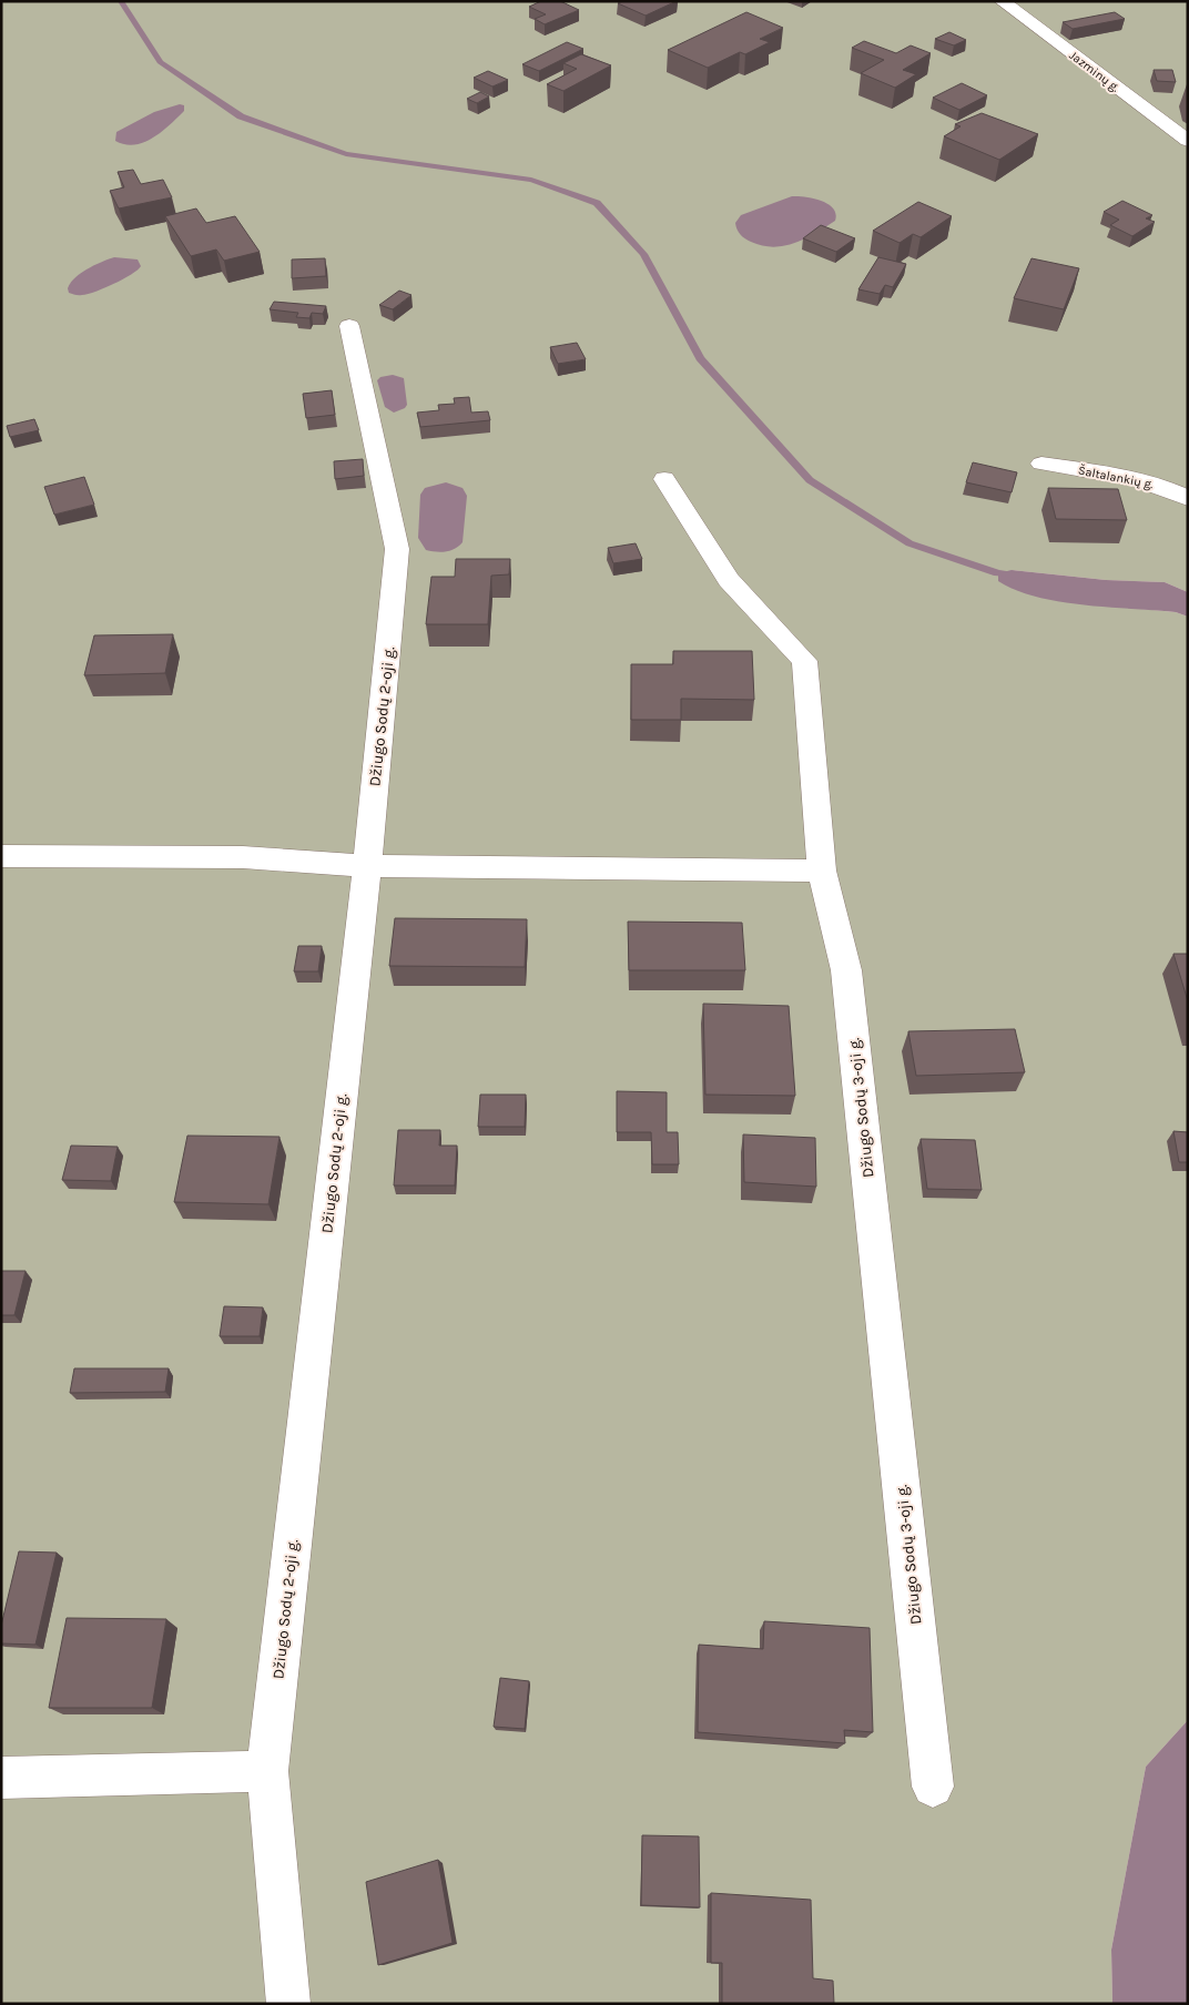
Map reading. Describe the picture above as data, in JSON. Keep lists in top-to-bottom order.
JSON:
{
  "streets": {
    "street": [
      "Jazminų g.",
      "Šaltalankių g.",
      "Džiugo Sodų 2-oji g.",
      "Džiugo Sodų 3-oji g."
    ]
  }
}
